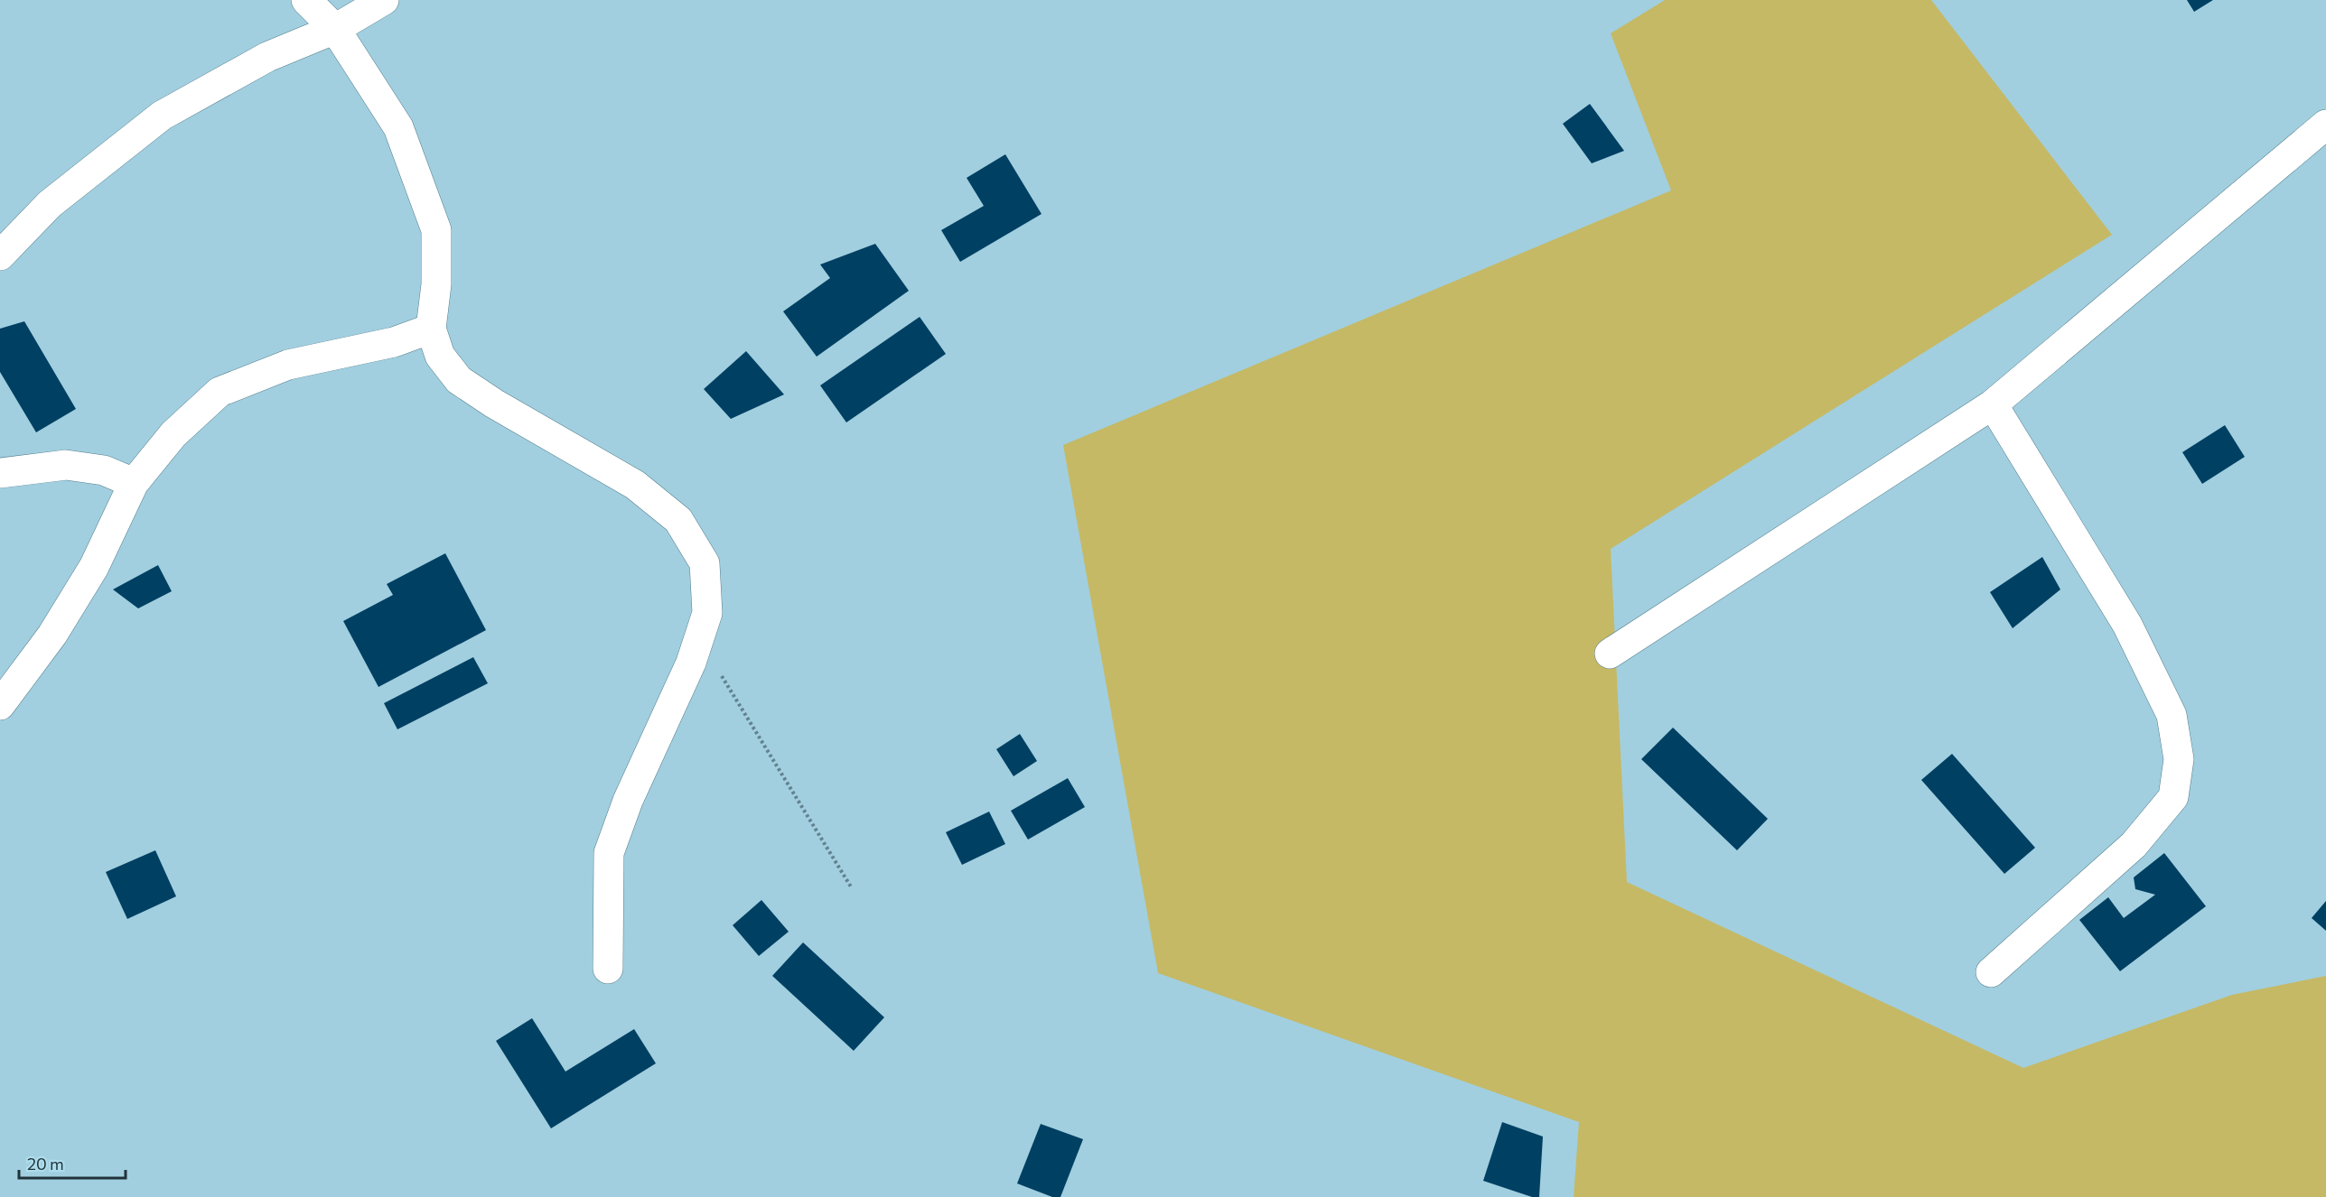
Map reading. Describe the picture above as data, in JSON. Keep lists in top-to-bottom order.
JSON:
{
  "scale_bar": "20 m"
}
